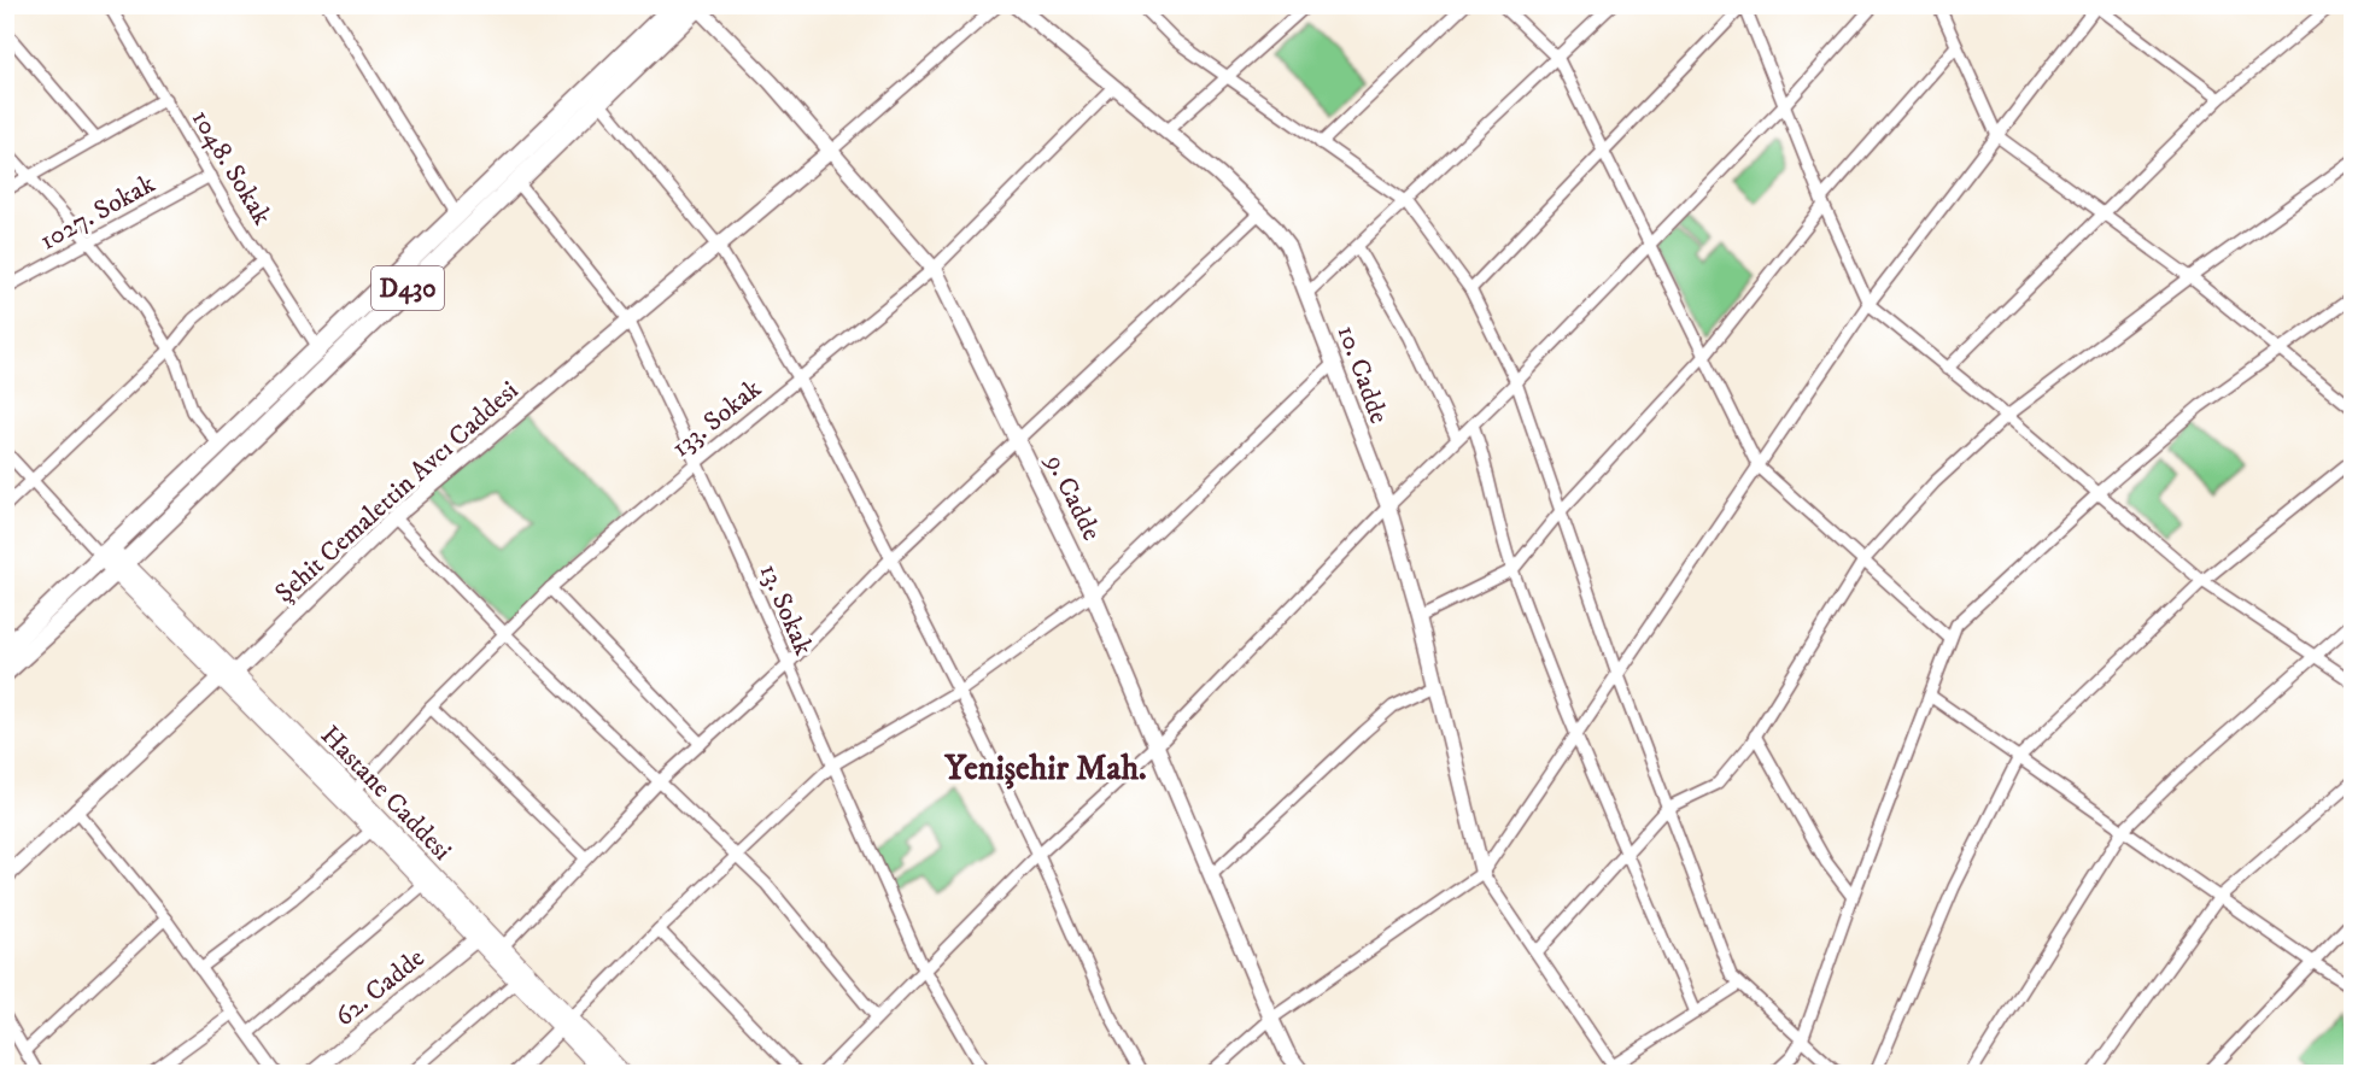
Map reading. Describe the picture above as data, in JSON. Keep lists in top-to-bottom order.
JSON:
{
  "streets": {
    "highway": ["D430"],
    "main road": ["Hastane Caddesi"],
    "street": [
      "1048. Sokak",
      "1027. Sokak",
      "10. Cadde",
      "133. Sokak",
      "Şehit Cemalettin Avcı Caddesi",
      "9. Cadde",
      "13. Sokak",
      "62. Cadde"
    ]
  },
  "crossings": [
    ["1048. Sokak", "1027. Sokak"],
    ["1048. Sokak", "D430"],
    ["D430", "9. Cadde"],
    ["D430", "13. Sokak"],
    ["D430", "Hastane Caddesi"],
    ["10. Cadde", "133. Sokak"],
    ["133. Sokak", "9. Cadde"],
    ["133. Sokak", "13. Sokak"],
    ["133. Sokak", "Hastane Caddesi"],
    ["Şehit Cemalettin Avcı Caddesi", "9. Cadde"],
    ["Şehit Cemalettin Avcı Caddesi", "13. Sokak"],
    ["Şehit Cemalettin Avcı Caddesi", "Hastane Caddesi"],
    ["Hastane Caddesi", "62. Cadde"]
  ],
  "districts": ["Yenişehir Mah."]
}
